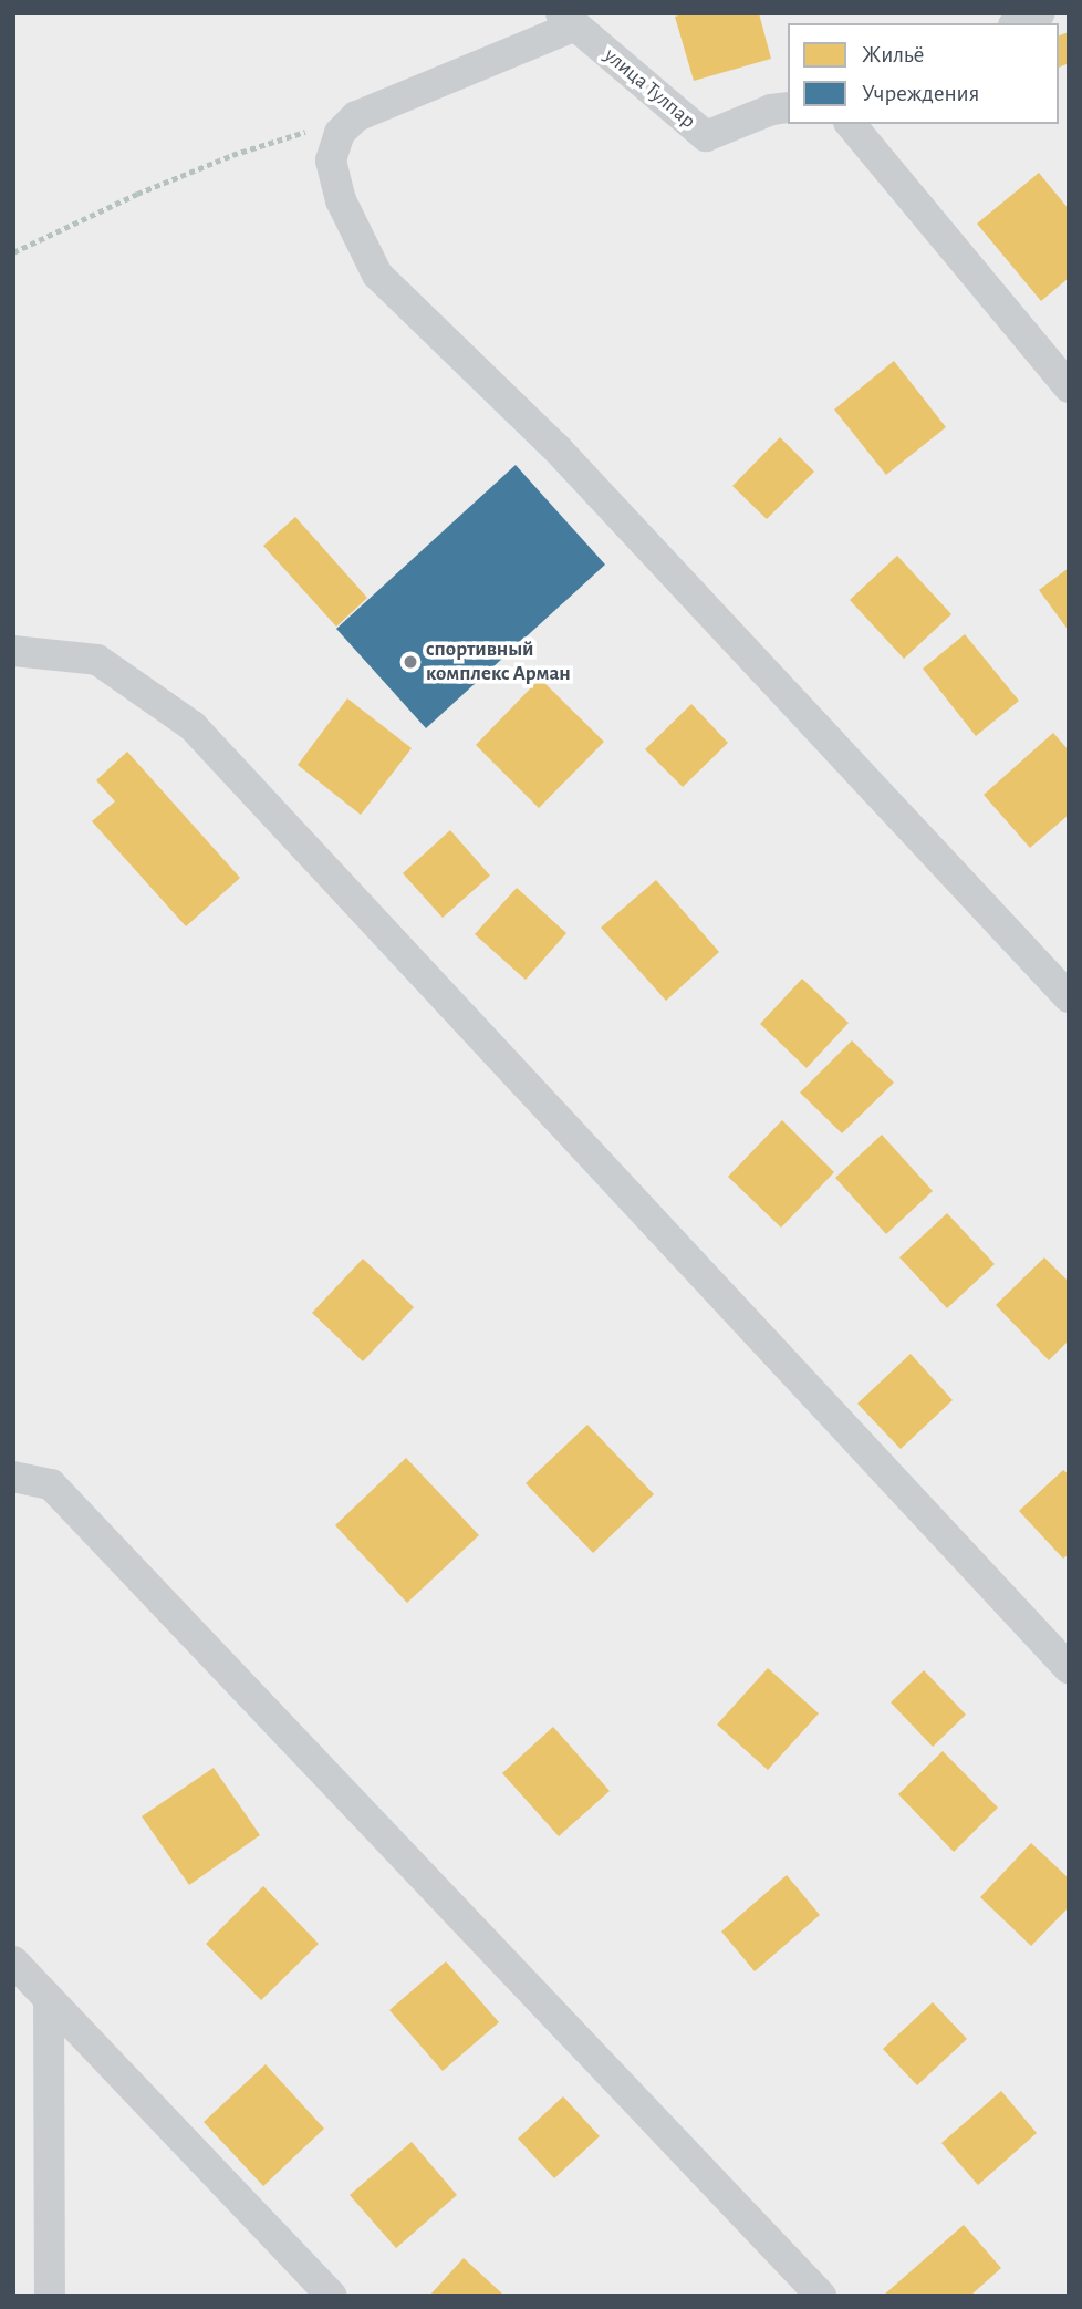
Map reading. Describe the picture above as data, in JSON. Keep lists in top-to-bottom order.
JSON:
{
  "streets": {
    "street": ["улица Тулпар"]
  },
  "places": ["спортивный комплекс Арман"],
  "legend": ["Жильё", "Учреждения"]
}
